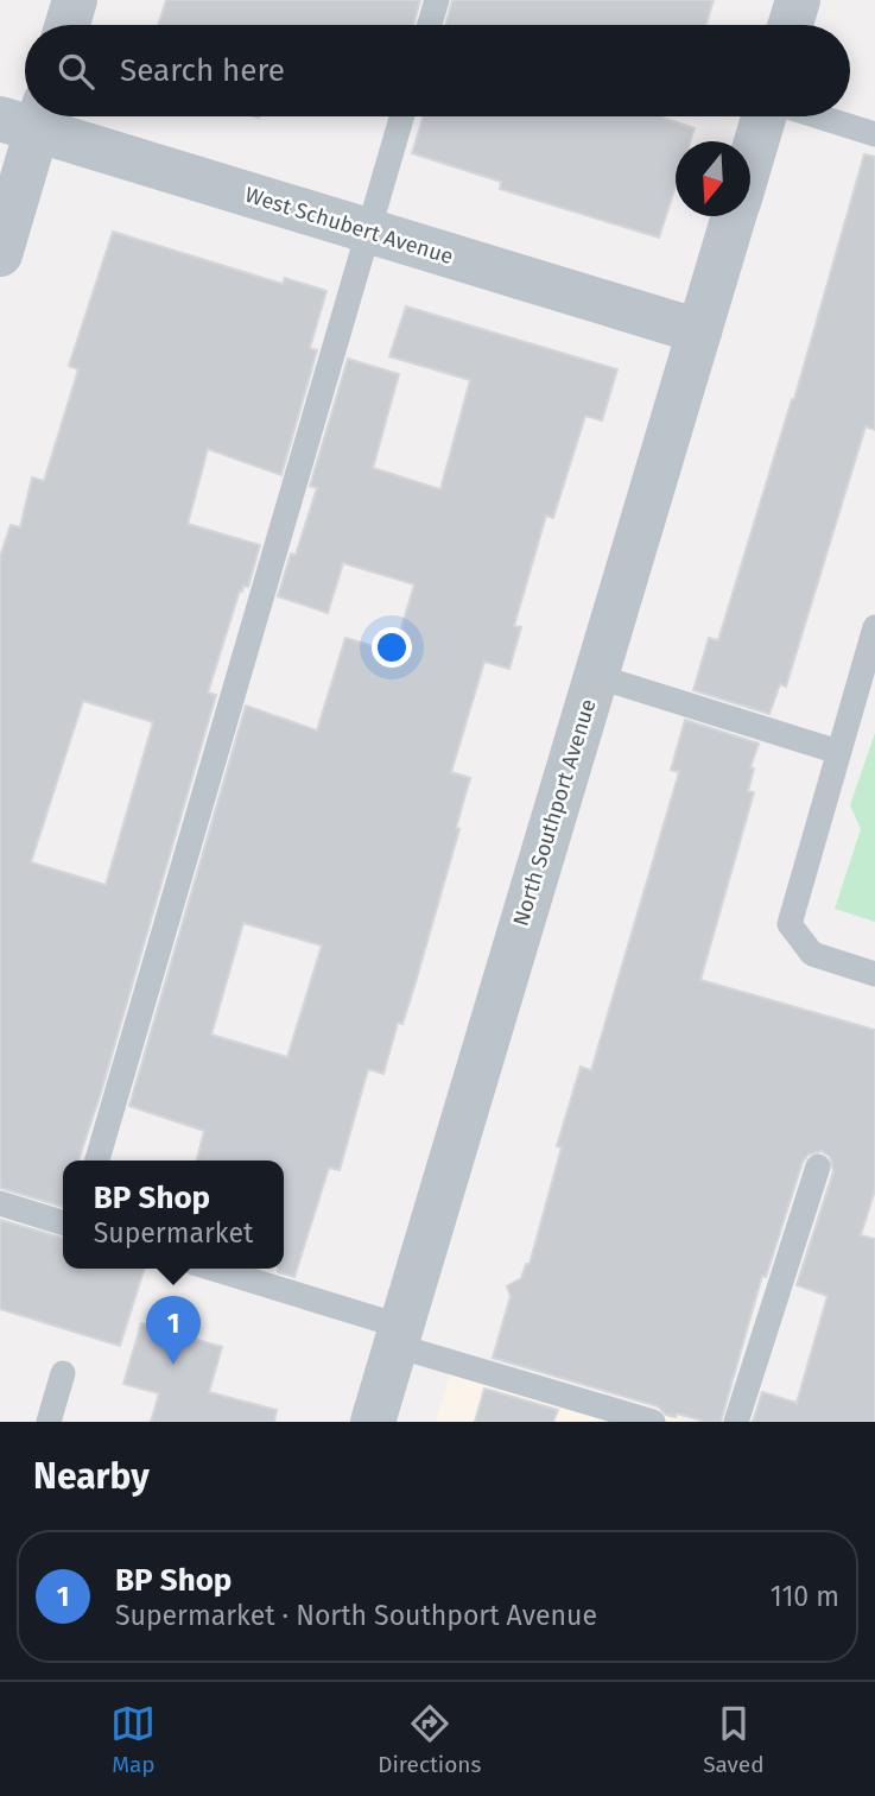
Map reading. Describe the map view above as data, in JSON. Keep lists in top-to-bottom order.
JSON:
{
  "streets": {
    "street": ["West Schubert Avenue", "North Southport Avenue"]
  },
  "crossings": [
    ["West Schubert Avenue", "North Southport Avenue"]
  ],
  "north": "bottom",
  "page": {
    "search": "Search here",
    "popup": ["BP Shop", "Supermarket"],
    "pins": "1",
    "heading": "Nearby",
    "list": [
      {
        "mark": "1",
        "name": "BP Shop",
        "note": "Supermarket · North Southport Avenue",
        "value": "110 m"
      }
    ],
    "nav": ["Map", "Directions", "Saved"]
  }
}
